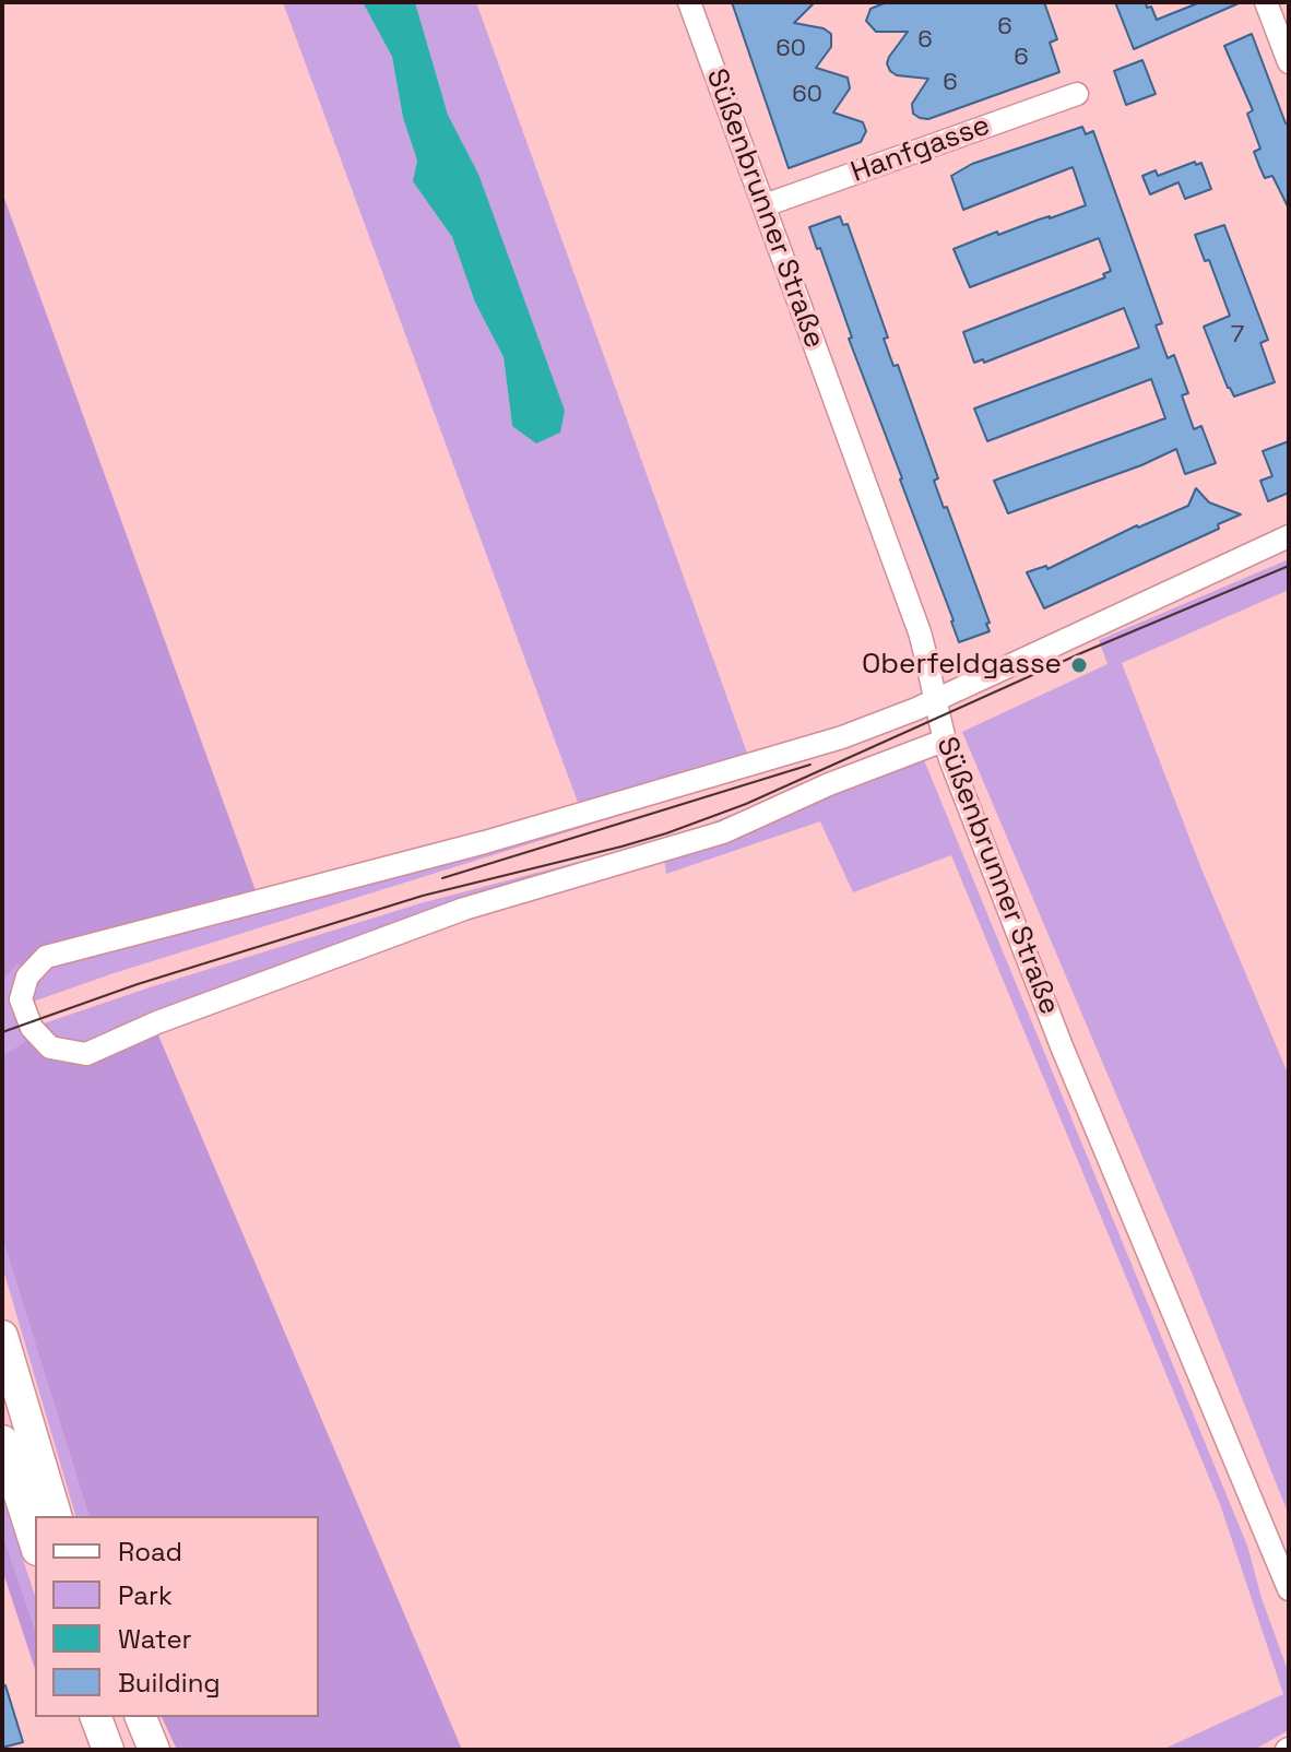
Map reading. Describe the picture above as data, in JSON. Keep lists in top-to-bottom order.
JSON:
{
  "streets": {
    "street": ["Hanfgasse", "Süßenbrunner Straße"]
  },
  "crossings": [
    ["Hanfgasse", "Süßenbrunner Straße"]
  ],
  "places": ["Oberfeldgasse"],
  "house_numbers": [
    "6",
    "6",
    "60",
    "6",
    "6",
    "60",
    "7"
  ],
  "legend": [
    "Road",
    "Park",
    "Water",
    "Building"
  ]
}
